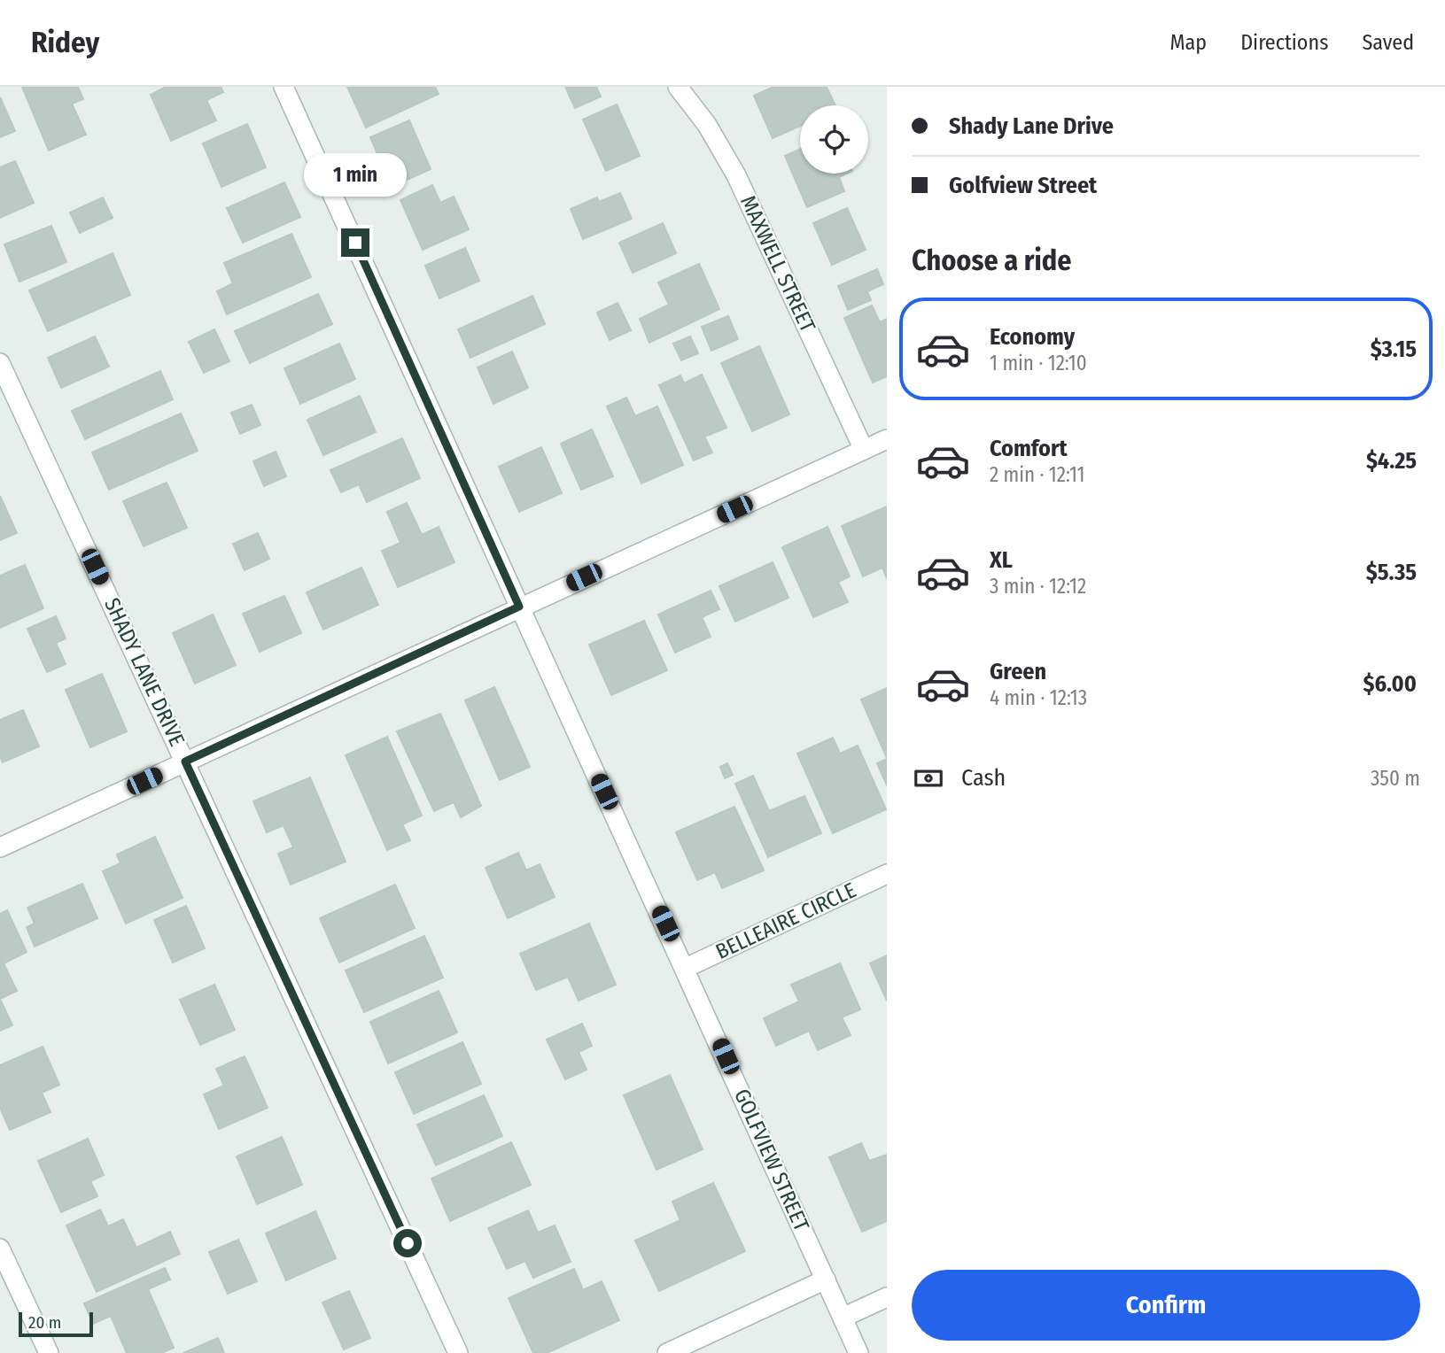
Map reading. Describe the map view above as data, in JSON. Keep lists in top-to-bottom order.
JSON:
{
  "streets": {
    "street": [
      "MAXWELL STREET",
      "SHADY LANE DRIVE",
      "BELLEAIRE CIRCLE",
      "GOLFVIEW STREET"
    ]
  },
  "crossings": [
    ["BELLEAIRE CIRCLE", "GOLFVIEW STREET"]
  ],
  "scale_bar": "20 m",
  "page": {
    "header": "Ridey",
    "nav": ["Map", "Directions", "Saved"],
    "banner": ["Shady Lane Drive", "Golfview Street"],
    "bubble": "1 min",
    "heading": "Choose a ride",
    "list": [
      {
        "name": "Economy",
        "note": "1 min · 12:10",
        "value": "$3.15"
      },
      {
        "name": "Comfort",
        "note": "2 min · 12:11",
        "value": "$4.25"
      },
      {
        "name": "XL",
        "note": "3 min · 12:12",
        "value": "$5.35"
      },
      {
        "name": "Green",
        "note": "4 min · 12:13",
        "value": "$6.00"
      }
    ],
    "pay": ["Cash", "350 m"],
    "buttons": "Confirm",
    "scale": "20 m"
  }
}
